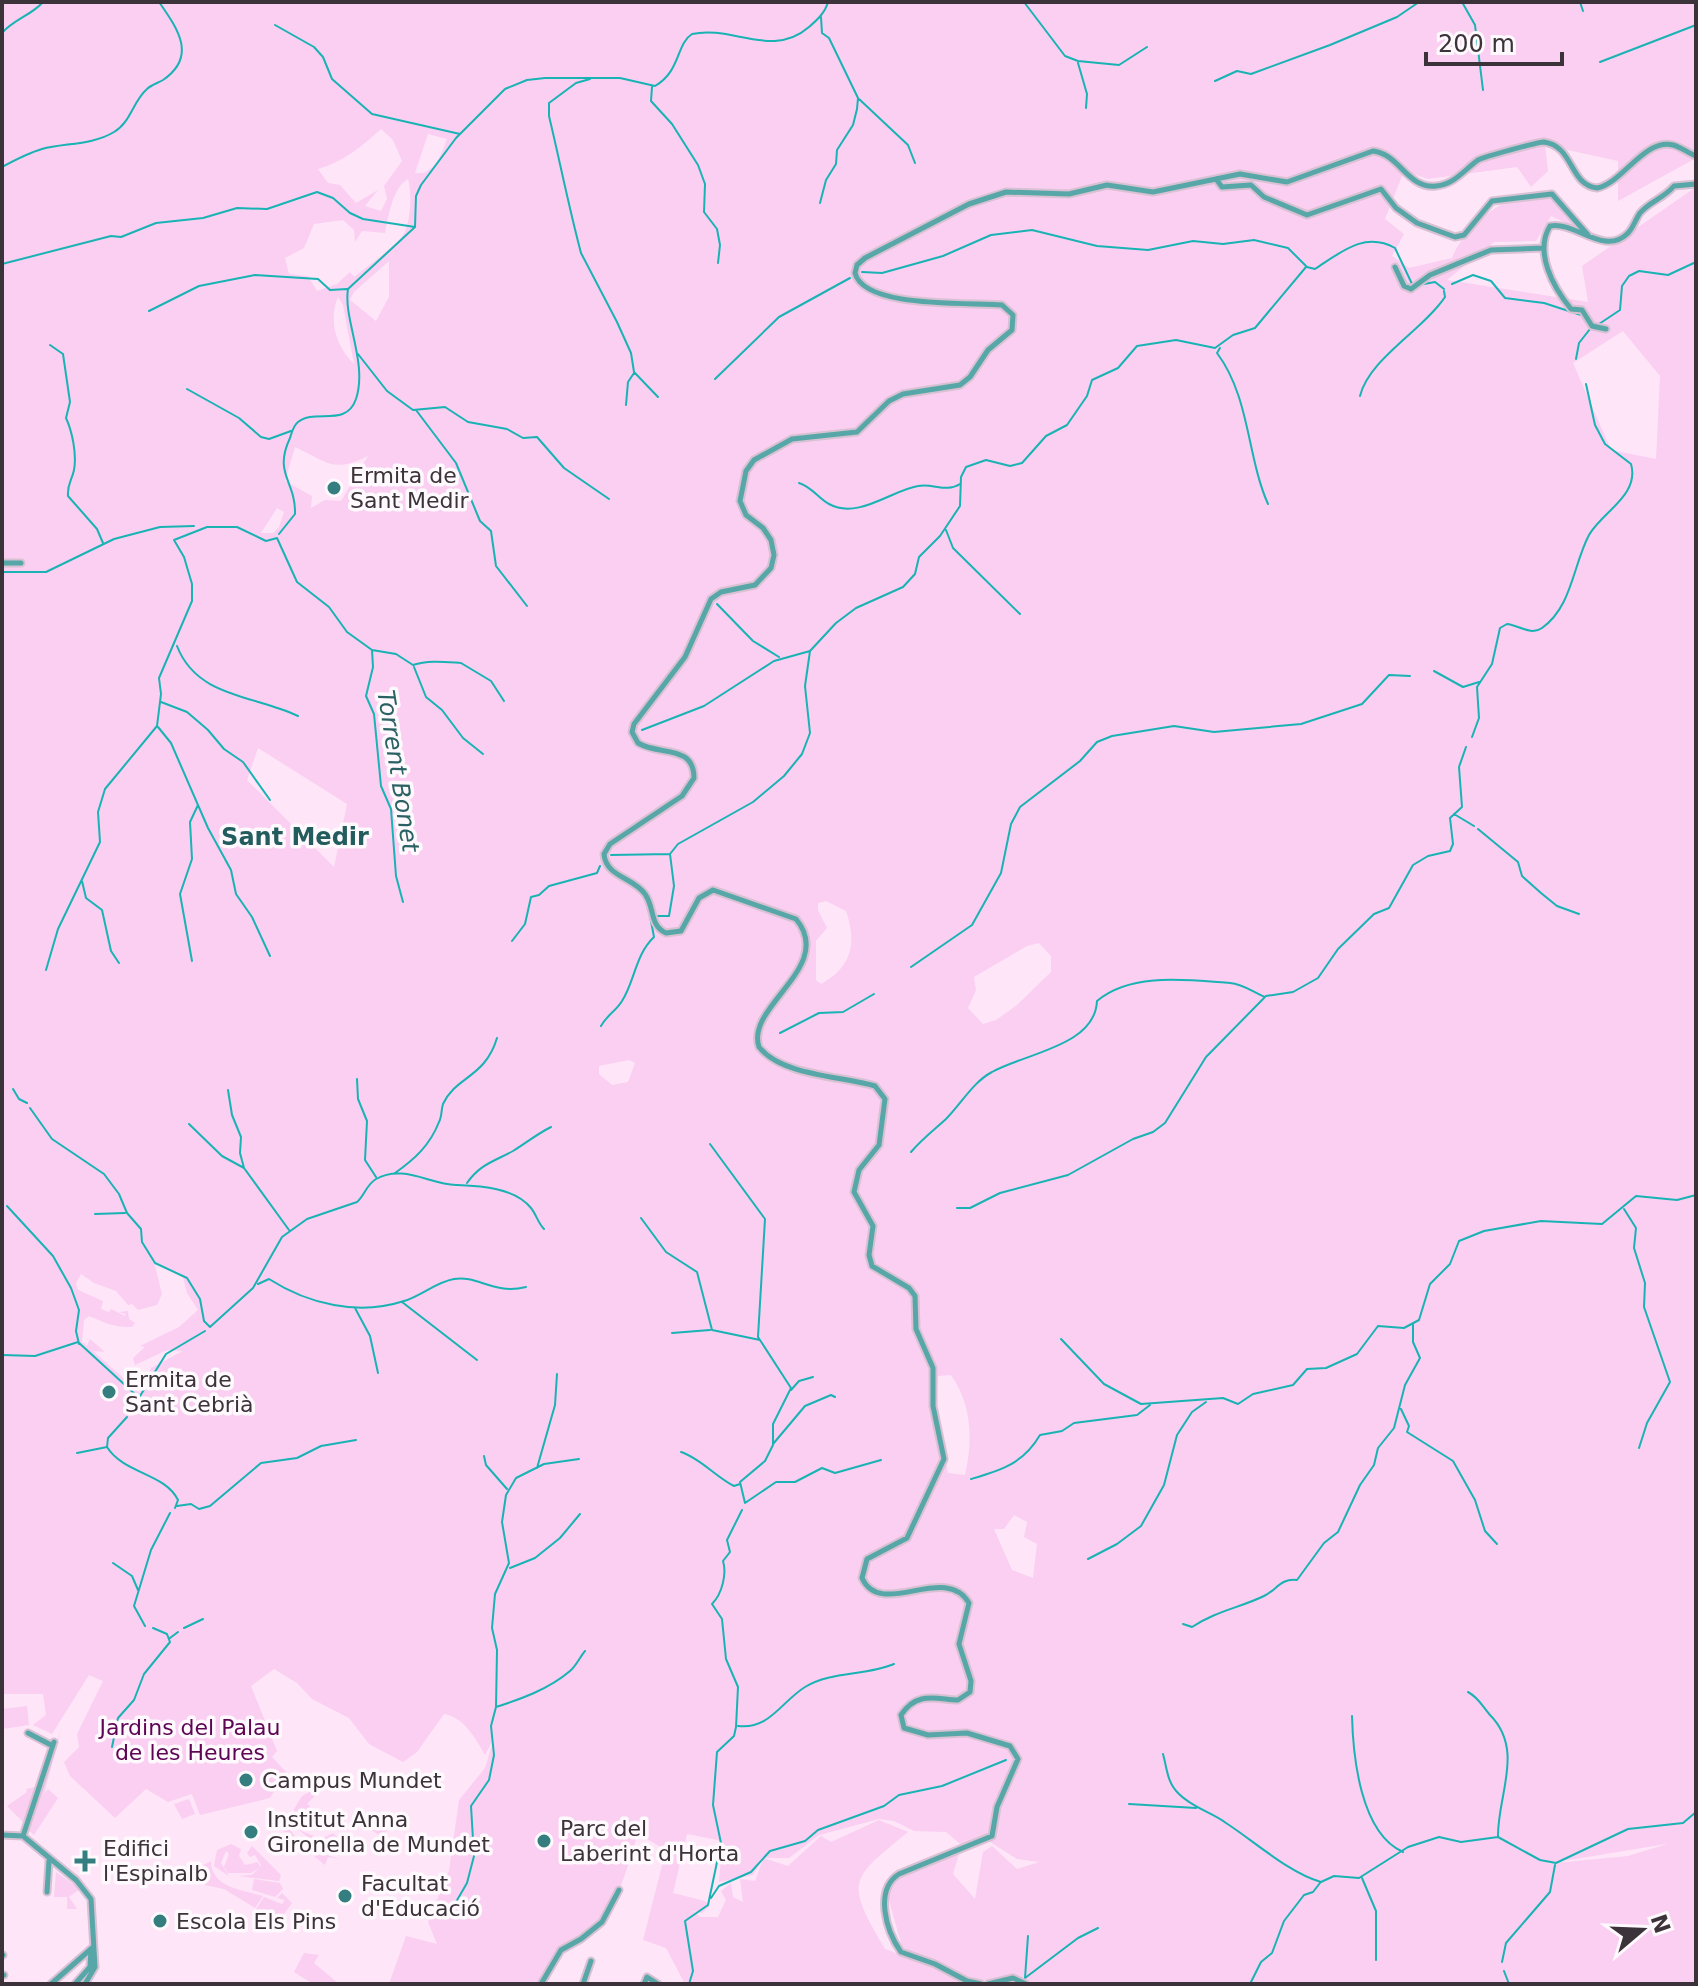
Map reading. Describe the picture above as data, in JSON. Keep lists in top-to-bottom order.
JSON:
{
  "districts": ["Sant Medir"],
  "water": ["Torrent Bonet"],
  "parks": ["Jardins del Palau de les Heures"],
  "places": {
    "other": [
      "Ermita de Sant Medir",
      "Ermita de Sant Cebrià",
      "Campus Mundet",
      "Institut Anna Gironella de Mundet",
      "Parc del Laberint d'Horta",
      "Facultat d'Educació",
      "Escola Els Pins"
    ],
    "health": ["Edifici l'Espinalb"]
  },
  "scale_bar": "200 m",
  "north": "right"
}
